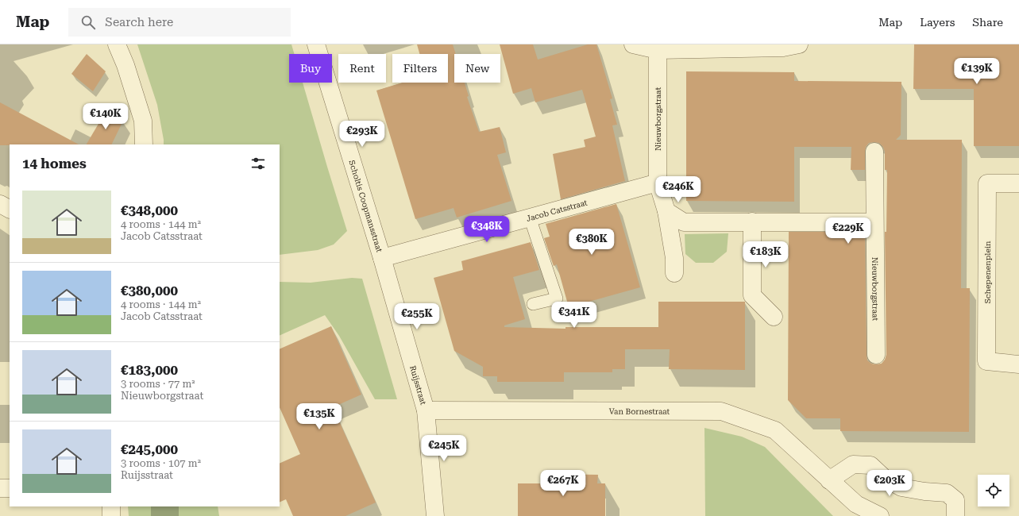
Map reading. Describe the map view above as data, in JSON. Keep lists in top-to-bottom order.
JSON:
{
  "streets": {
    "street": [
      "Nieuwborgstraat",
      "Scholtis Coopmansstraat",
      "Jacob Catsstraat",
      "Schepenenplein",
      "Ruijsstraat",
      "Van Bornestraat"
    ]
  },
  "crossings": [
    ["Nieuwborgstraat", "Jacob Catsstraat"],
    ["Scholtis Coopmansstraat", "Jacob Catsstraat"],
    ["Scholtis Coopmansstraat", "Ruijsstraat"],
    ["Jacob Catsstraat", "Ruijsstraat"],
    ["Ruijsstraat", "Van Bornestraat"]
  ],
  "page": {
    "header": "Map",
    "search": "Search here",
    "nav": ["Map", "Layers", "Share"],
    "chip": [
      "Buy",
      "Rent",
      "Filters",
      "New"
    ],
    "price": [
      "€139K",
      "€140K",
      "€293K",
      "€246K",
      "€348K",
      "€229K",
      "€380K",
      "€183K",
      "€341K",
      "€255K",
      "€135K",
      "€245K",
      "€267K",
      "€203K"
    ],
    "heading": "14 homes",
    "list": [
      {
        "name": "€348,000",
        "note": "4 rooms · 144 m² · Jacob Catsstraat"
      },
      {
        "name": "€380,000",
        "note": "4 rooms · 144 m² · Jacob Catsstraat"
      },
      {
        "name": "€183,000",
        "note": "3 rooms · 77 m² · Nieuwborgstraat"
      },
      {
        "name": "€245,000",
        "note": "3 rooms · 107 m² · Ruijsstraat"
      }
    ]
  }
}
